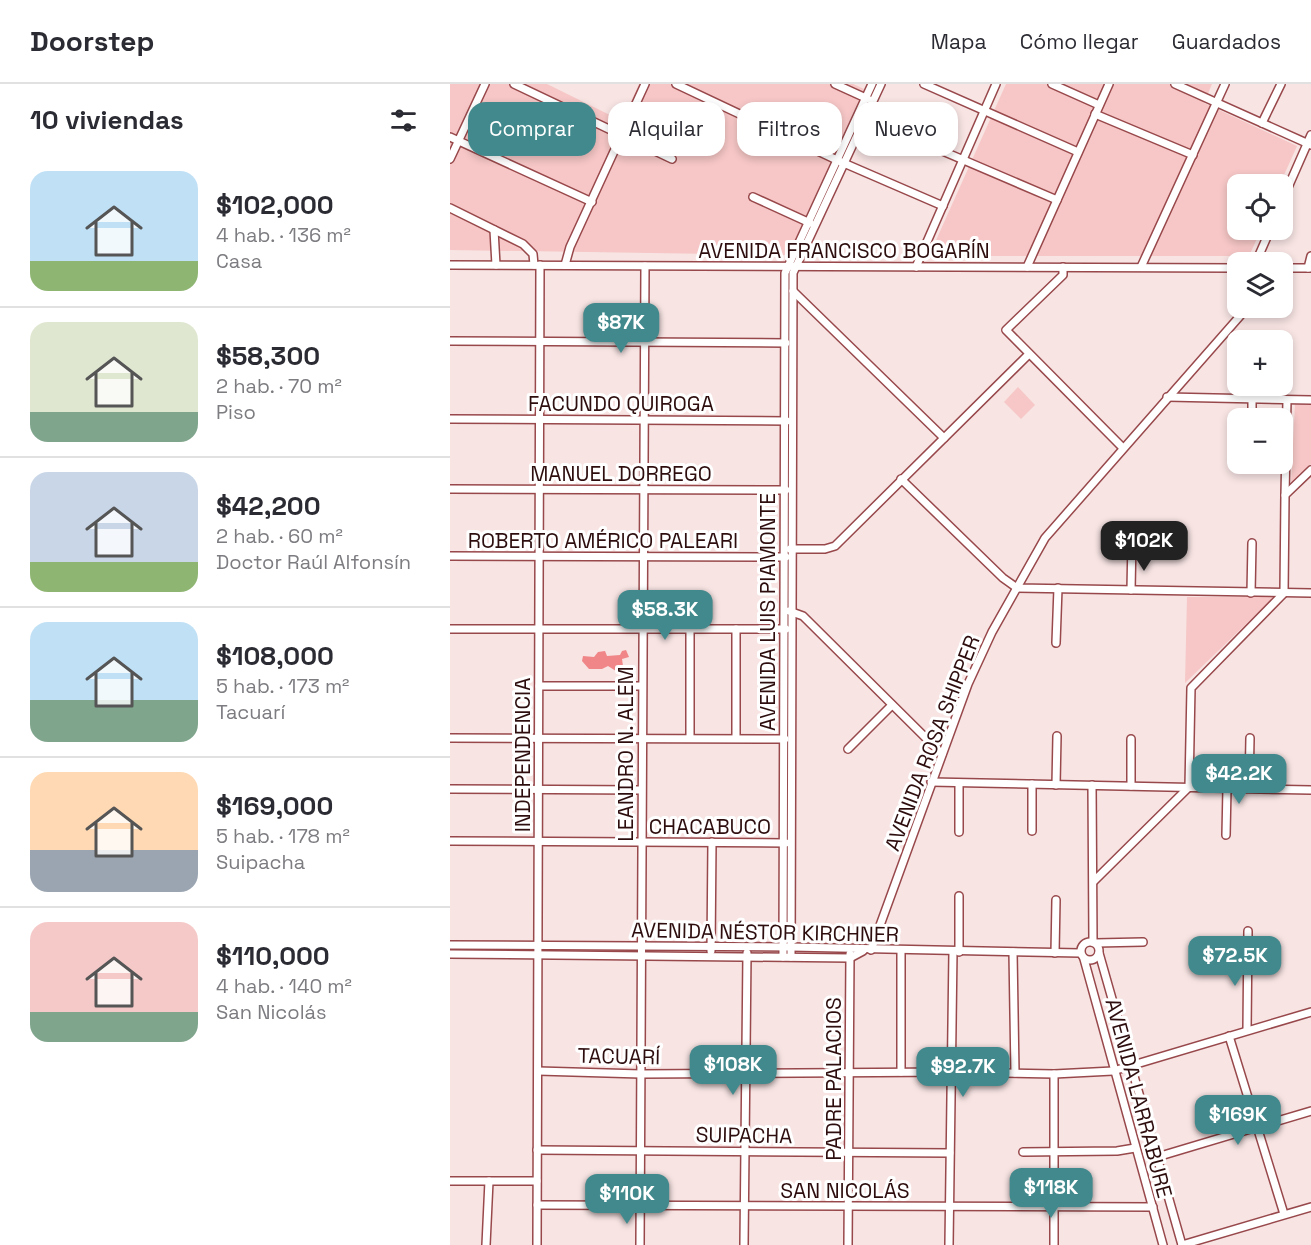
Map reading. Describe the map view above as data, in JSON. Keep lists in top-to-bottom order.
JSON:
{
  "streets": {
    "street": [
      "AVENIDA FRANCISCO BOGARÍN",
      "FACUNDO QUIROGA",
      "MANUEL DORREGO",
      "ROBERTO AMÉRICO PALEARI",
      "AVENIDA LUIS PIAMONTE",
      "AVENIDA ROSA SHIPPER",
      "LEANDRO N. ALEM",
      "INDEPENDENCIA",
      "CHACABUCO",
      "AVENIDA NÉSTOR KIRCHNER",
      "TACUARÍ",
      "PADRE PALACIOS",
      "AVENIDA LARRABURE",
      "SUIPACHA",
      "SAN NICOLÁS"
    ]
  },
  "crossings": [
    ["AVENIDA FRANCISCO BOGARÍN", "AVENIDA LUIS PIAMONTE"],
    ["AVENIDA FRANCISCO BOGARÍN", "LEANDRO N. ALEM"],
    ["AVENIDA FRANCISCO BOGARÍN", "INDEPENDENCIA"],
    ["FACUNDO QUIROGA", "AVENIDA LUIS PIAMONTE"],
    ["FACUNDO QUIROGA", "LEANDRO N. ALEM"],
    ["FACUNDO QUIROGA", "INDEPENDENCIA"],
    ["MANUEL DORREGO", "AVENIDA LUIS PIAMONTE"],
    ["MANUEL DORREGO", "LEANDRO N. ALEM"],
    ["MANUEL DORREGO", "INDEPENDENCIA"],
    ["ROBERTO AMÉRICO PALEARI", "AVENIDA LUIS PIAMONTE"],
    ["ROBERTO AMÉRICO PALEARI", "LEANDRO N. ALEM"],
    ["ROBERTO AMÉRICO PALEARI", "INDEPENDENCIA"],
    ["AVENIDA LUIS PIAMONTE", "CHACABUCO"],
    ["AVENIDA LUIS PIAMONTE", "AVENIDA NÉSTOR KIRCHNER"],
    ["AVENIDA ROSA SHIPPER", "AVENIDA NÉSTOR KIRCHNER"],
    ["LEANDRO N. ALEM", "CHACABUCO"],
    ["LEANDRO N. ALEM", "AVENIDA NÉSTOR KIRCHNER"],
    ["LEANDRO N. ALEM", "TACUARÍ"],
    ["LEANDRO N. ALEM", "SUIPACHA"],
    ["LEANDRO N. ALEM", "SAN NICOLÁS"],
    ["INDEPENDENCIA", "CHACABUCO"],
    ["INDEPENDENCIA", "AVENIDA NÉSTOR KIRCHNER"],
    ["INDEPENDENCIA", "TACUARÍ"],
    ["INDEPENDENCIA", "SUIPACHA"],
    ["INDEPENDENCIA", "SAN NICOLÁS"],
    ["AVENIDA NÉSTOR KIRCHNER", "PADRE PALACIOS"],
    ["AVENIDA NÉSTOR KIRCHNER", "AVENIDA LARRABURE"],
    ["TACUARÍ", "PADRE PALACIOS"],
    ["TACUARÍ", "AVENIDA LARRABURE"],
    ["PADRE PALACIOS", "SUIPACHA"],
    ["PADRE PALACIOS", "SAN NICOLÁS"],
    ["AVENIDA LARRABURE", "SAN NICOLÁS"]
  ],
  "page": {
    "header": "Doorstep",
    "nav": ["Mapa", "Cómo llegar", "Guardados"],
    "heading": "10 viviendas",
    "chip": [
      "Comprar",
      "Alquilar",
      "Filtros",
      "Nuevo"
    ],
    "list": [
      {
        "name": "$102,000",
        "note": "4 hab. · 136 m² · Casa"
      },
      {
        "name": "$58,300",
        "note": "2 hab. · 70 m² · Piso"
      },
      {
        "name": "$42,200",
        "note": "2 hab. · 60 m² · Doctor Raúl Alfonsín"
      },
      {
        "name": "$108,000",
        "note": "5 hab. · 173 m² · Tacuarí"
      },
      {
        "name": "$169,000",
        "note": "5 hab. · 178 m² · Suipacha"
      },
      {
        "name": "$110,000",
        "note": "4 hab. · 140 m² · San Nicolás"
      }
    ],
    "map_buttons": ["+", "−"],
    "price": [
      "$87K",
      "$102K",
      "$58.3K",
      "$42.2K",
      "$72.5K",
      "$108K",
      "$92.7K",
      "$169K",
      "$118K",
      "$110K"
    ]
  }
}
